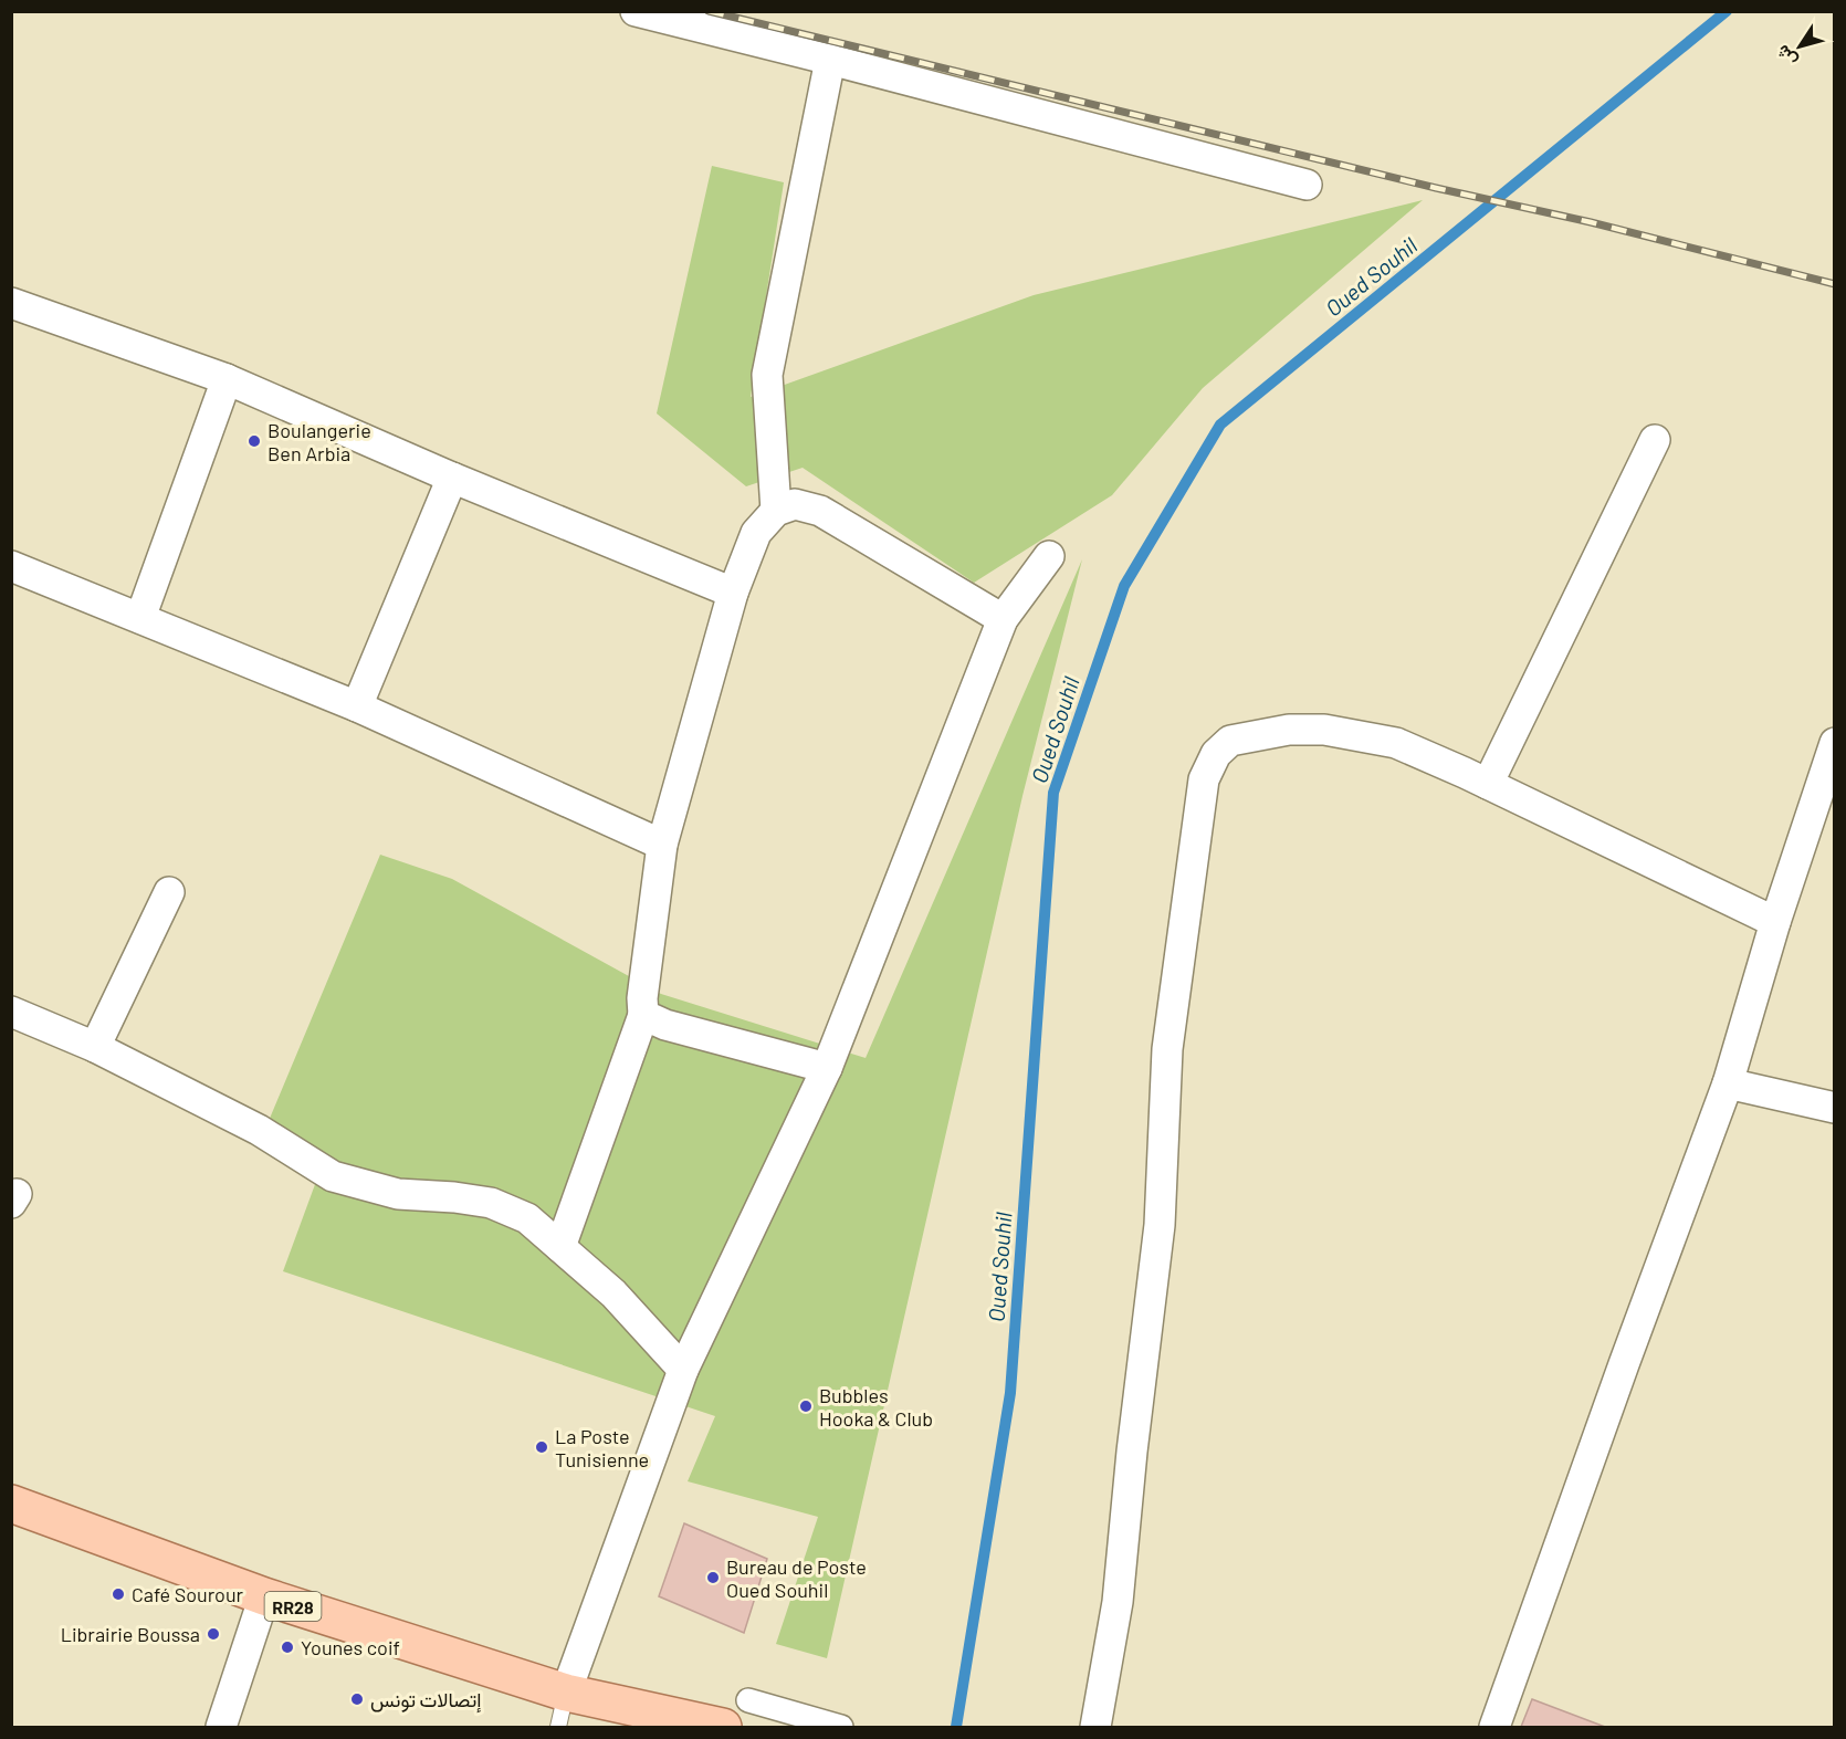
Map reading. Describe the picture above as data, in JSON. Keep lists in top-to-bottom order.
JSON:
{
  "streets": {
    "main road": ["RR28"]
  },
  "water": ["Oued Souhil"],
  "places": [
    "Boulangerie Ben Arbia",
    "Bubbles Hooka & Club",
    "La Poste Tunisienne",
    "Bureau de Poste Oued Souhil",
    "Café Sourour",
    "Librairie Boussa",
    "Younes coif",
    "إتصالات تونس"
  ],
  "north": "bottom left"
}
